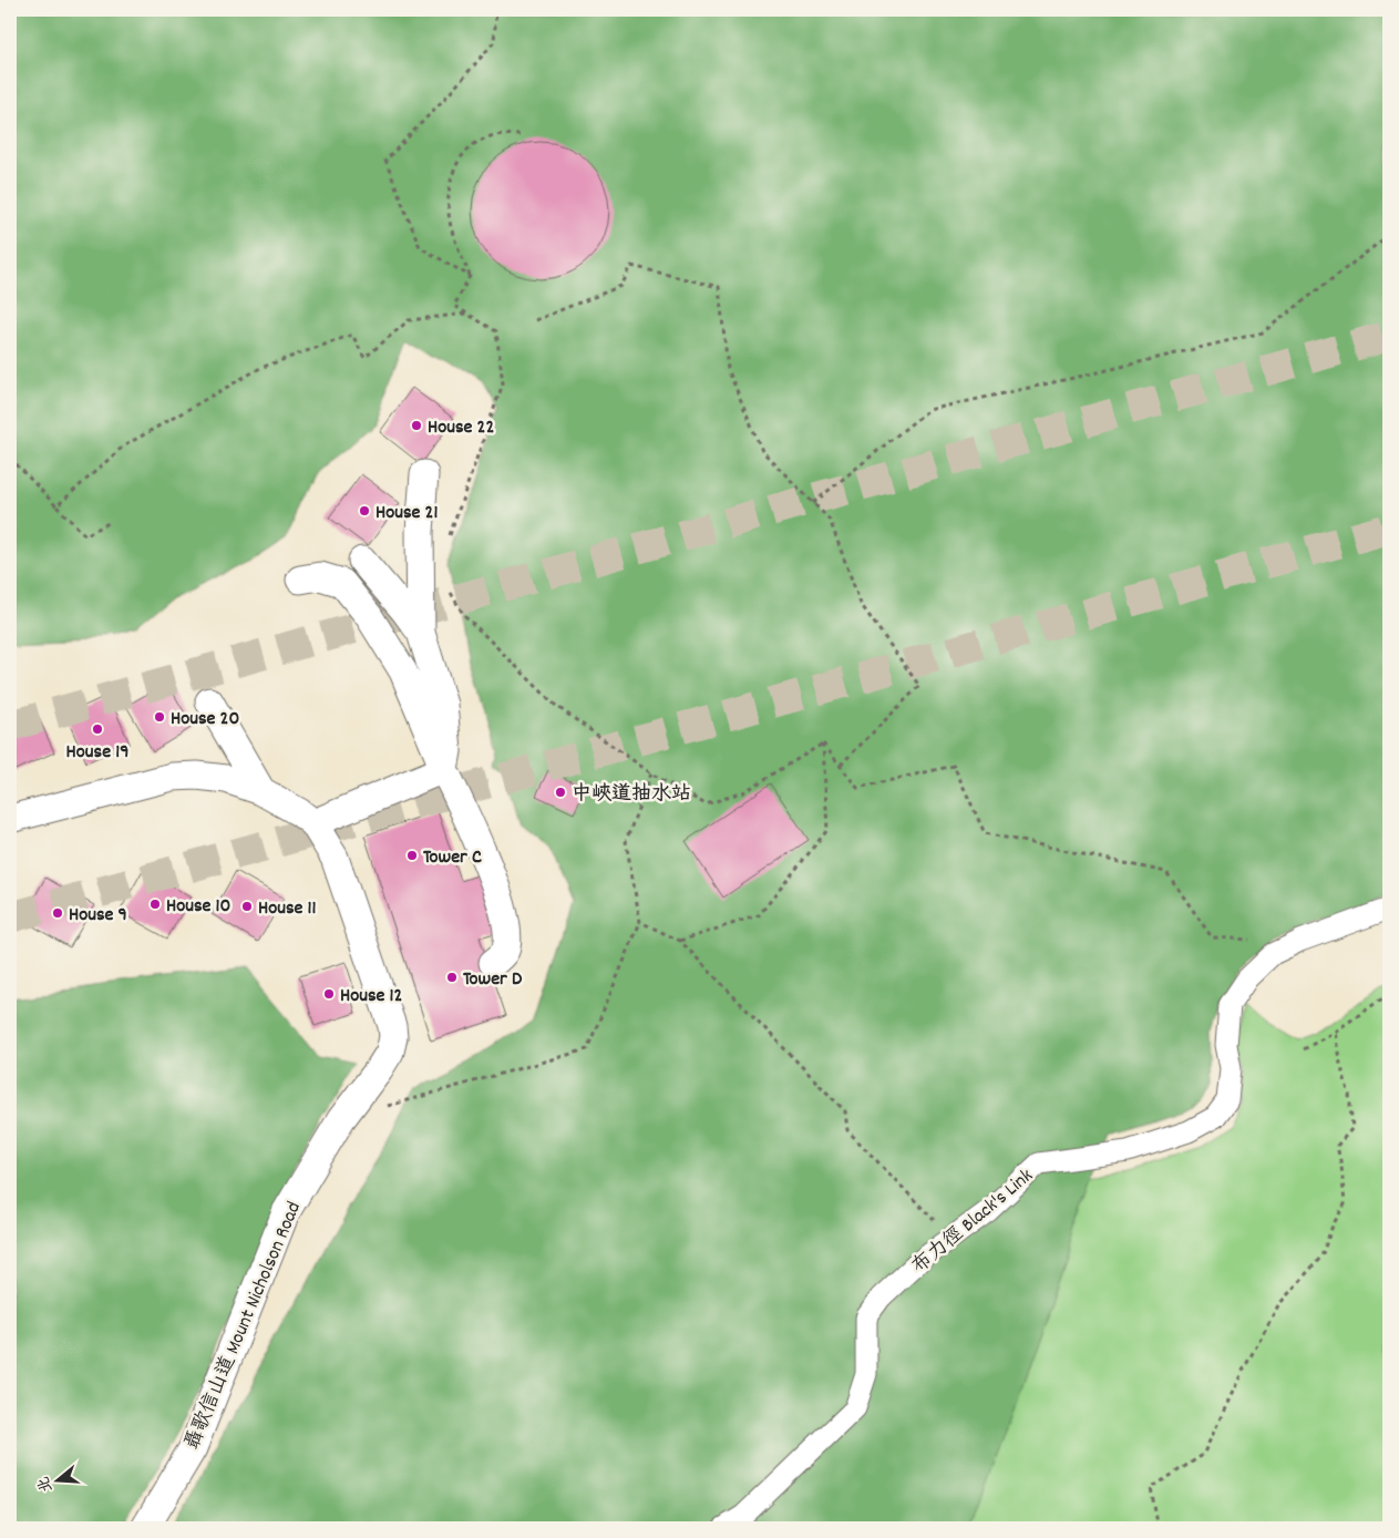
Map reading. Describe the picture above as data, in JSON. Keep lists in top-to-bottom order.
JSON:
{
  "streets": {
    "street": ["布力徑 Black's Link", "聶歌信山道 Mount Nicholson Road"]
  },
  "places": [
    "House 22",
    "House 21",
    "House 20",
    "House 19",
    "中峽道抽水站",
    "Tower C",
    "House 10",
    "House 11",
    "House 9",
    "Tower D",
    "House 12"
  ],
  "north": "left"
}
